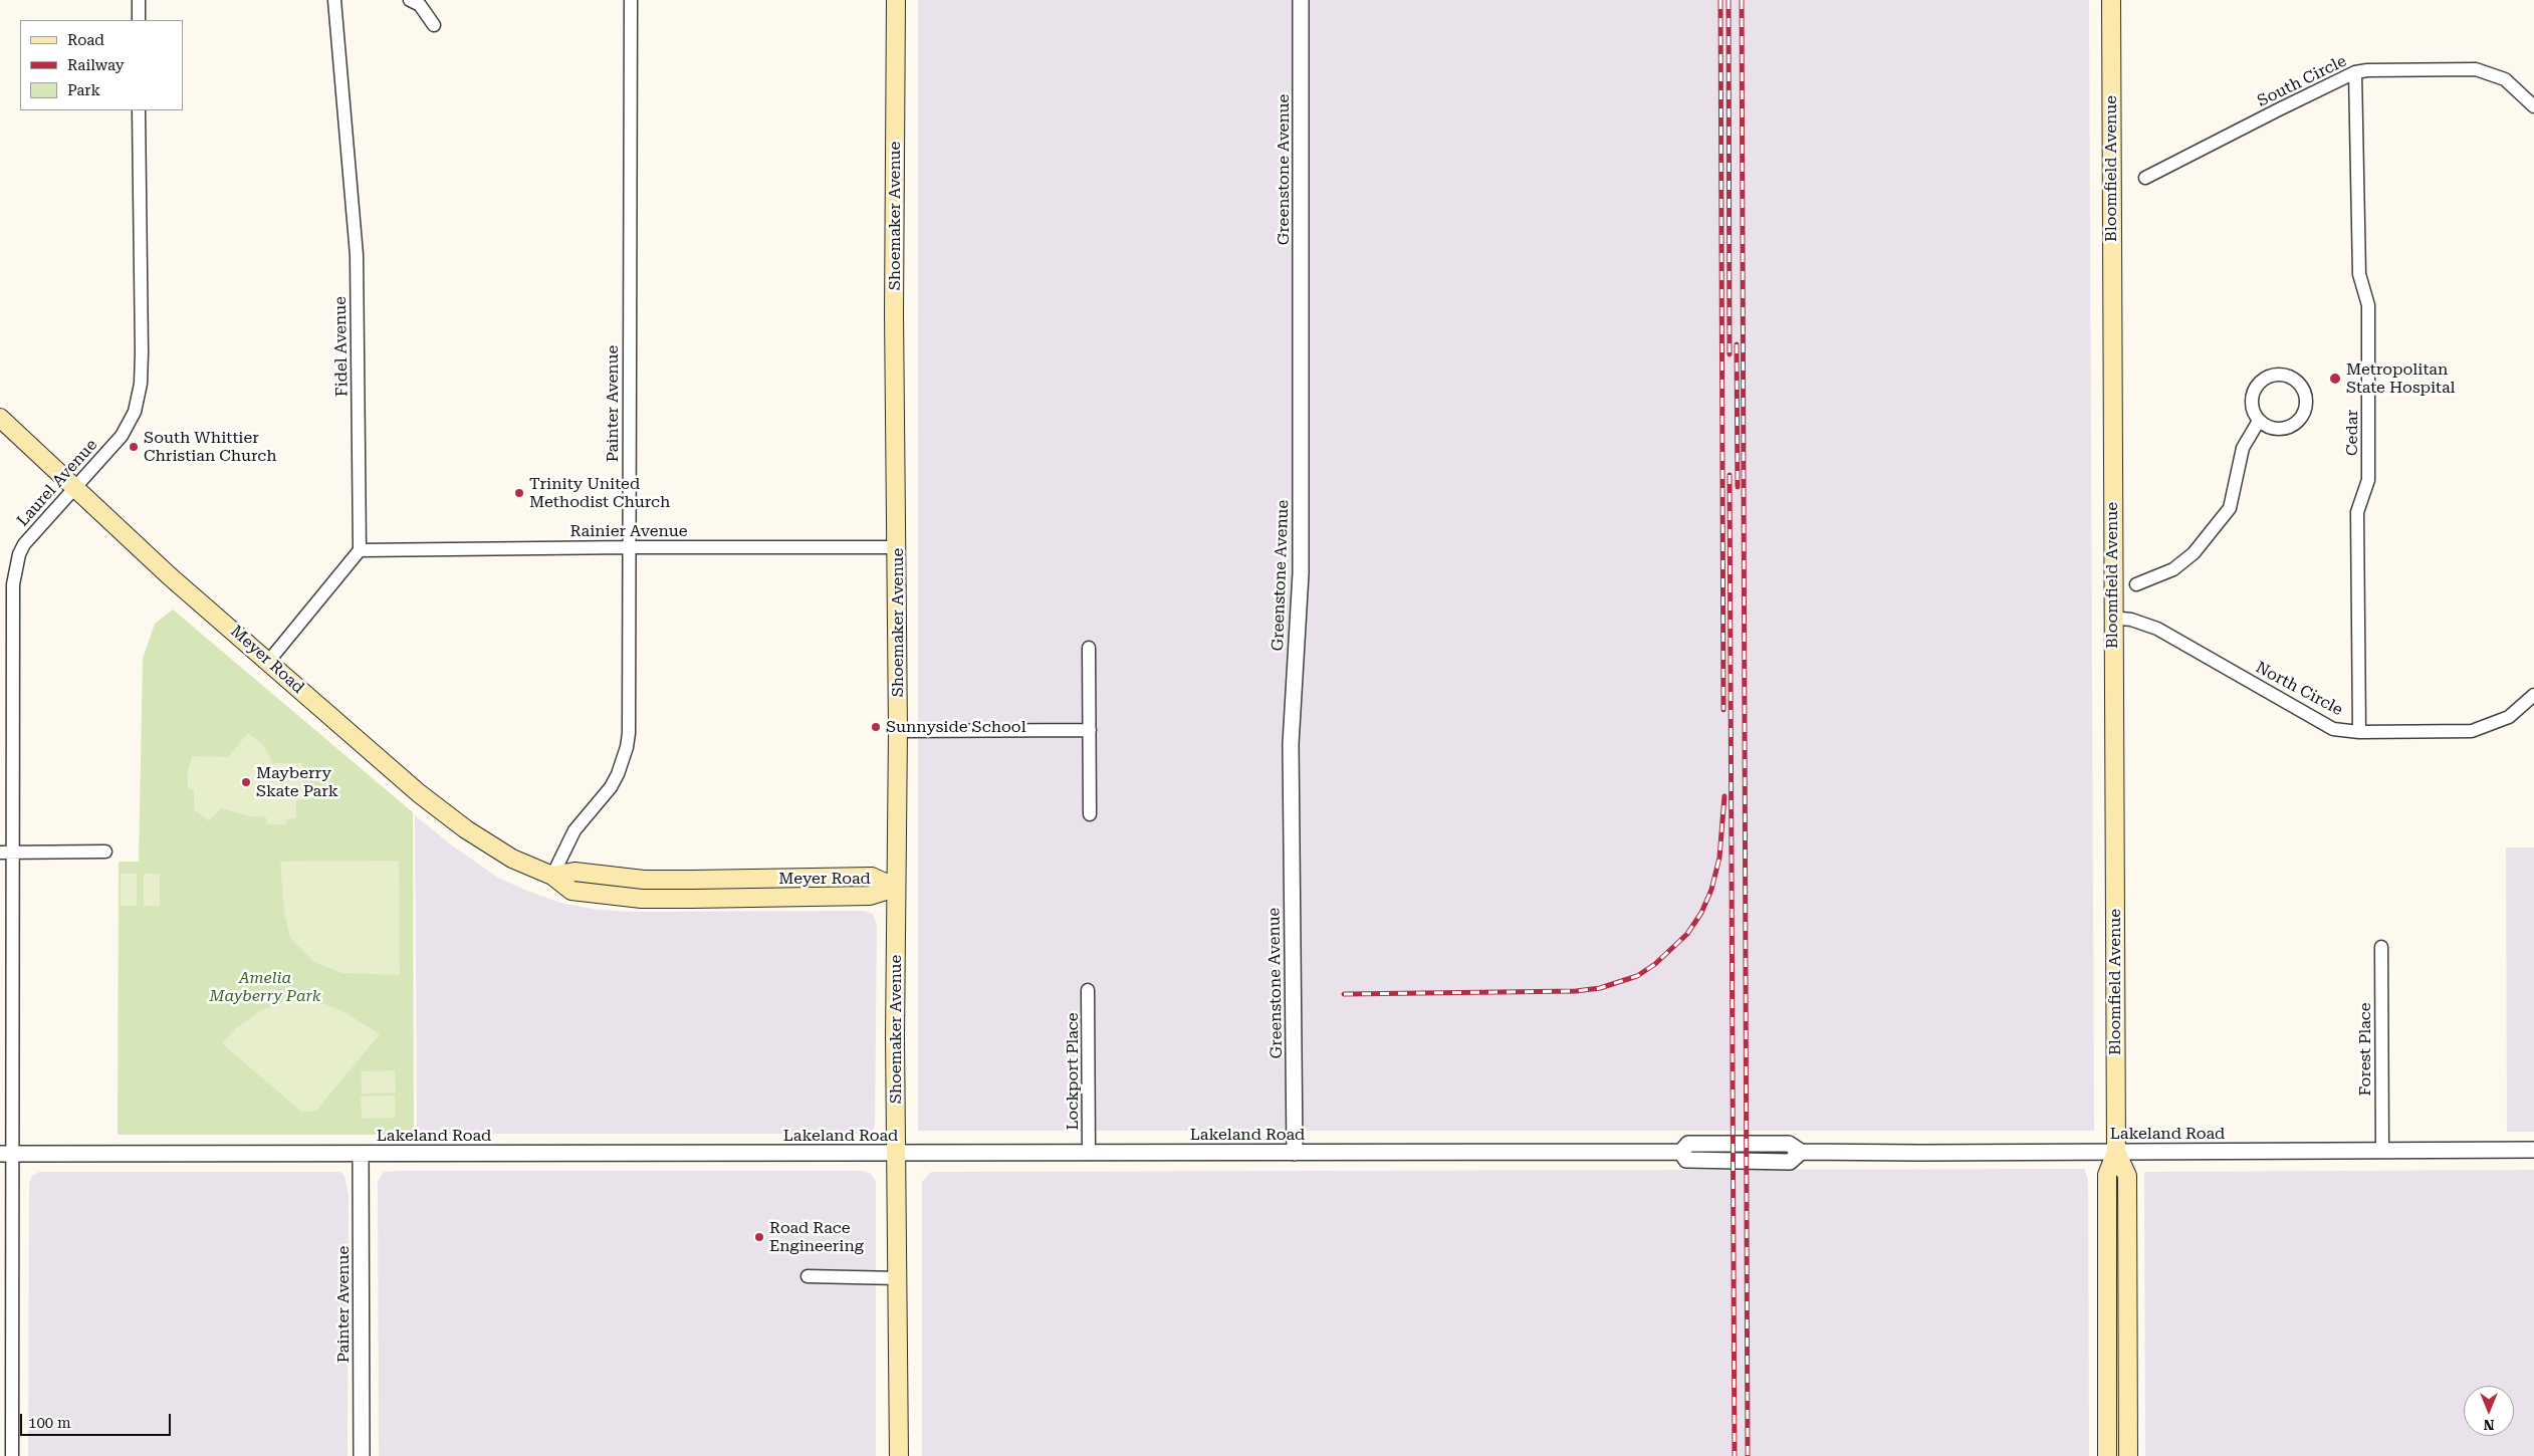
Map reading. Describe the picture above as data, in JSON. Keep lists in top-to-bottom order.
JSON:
{
  "streets": {
    "main road": ["Bloomfield Avenue", "Shoemaker Avenue", "Meyer Road"],
    "street": [
      "South Circle",
      "Greenstone Avenue",
      "Fidel Avenue",
      "Painter Avenue",
      "Cedar",
      "Laurel Avenue",
      "Rainier Avenue",
      "North Circle",
      "Forest Place",
      "Lockport Place",
      "Lakeland Road"
    ]
  },
  "crossings": [
    ["South Circle", "Cedar"],
    ["Bloomfield Avenue", "North Circle"],
    ["Bloomfield Avenue", "Lakeland Road"],
    ["Greenstone Avenue", "Lakeland Road"],
    ["Shoemaker Avenue", "Rainier Avenue"],
    ["Shoemaker Avenue", "Meyer Road"],
    ["Shoemaker Avenue", "Lakeland Road"],
    ["Fidel Avenue", "Rainier Avenue"],
    ["Painter Avenue", "Rainier Avenue"],
    ["Painter Avenue", "Meyer Road"],
    ["Painter Avenue", "Lakeland Road"],
    ["Cedar", "North Circle"],
    ["Laurel Avenue", "Meyer Road"],
    ["Laurel Avenue", "Lakeland Road"],
    ["Forest Place", "Lakeland Road"],
    ["Lockport Place", "Lakeland Road"]
  ],
  "parks": ["Amelia Mayberry Park"],
  "places": [
    "Metropolitan State Hospital",
    "South Whittier Christian Church",
    "Trinity United Methodist Church",
    "Sunnyside School",
    "Mayberry Skate Park",
    "Road Race Engineering"
  ],
  "legend": ["Road", "Railway", "Park"],
  "scale_bar": "100 m",
  "north": "bottom"
}
